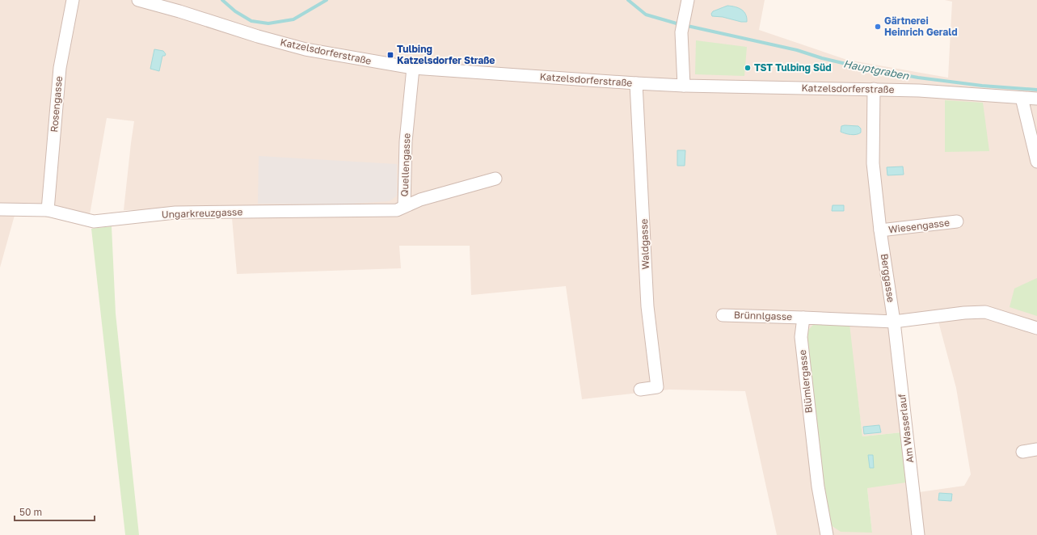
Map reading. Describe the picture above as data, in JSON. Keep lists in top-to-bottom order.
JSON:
{
  "streets": {
    "street": [
      "Katzelsdorferstraße",
      "Rosengasse",
      "Quellengasse",
      "Ungarkreuzgasse",
      "Wiesengasse",
      "Waldgasse",
      "Berggasse",
      "Brünnlgasse",
      "Blümlergasse",
      "Am Wasserlauf"
    ]
  },
  "crossings": [
    ["Katzelsdorferstraße", "Quellengasse"],
    ["Katzelsdorferstraße", "Waldgasse"],
    ["Katzelsdorferstraße", "Berggasse"],
    ["Rosengasse", "Ungarkreuzgasse"],
    ["Quellengasse", "Ungarkreuzgasse"],
    ["Wiesengasse", "Berggasse"],
    ["Berggasse", "Am Wasserlauf"],
    ["Brünnlgasse", "Blümlergasse"]
  ],
  "water": ["Hauptgraben"],
  "places": {
    "other": ["Gärtnerei Heinrich Gerald", "TST Tulbing Süd"],
    "transit": ["Tulbing Katzelsdorfer Straße"]
  },
  "scale_bar": "50 m"
}
